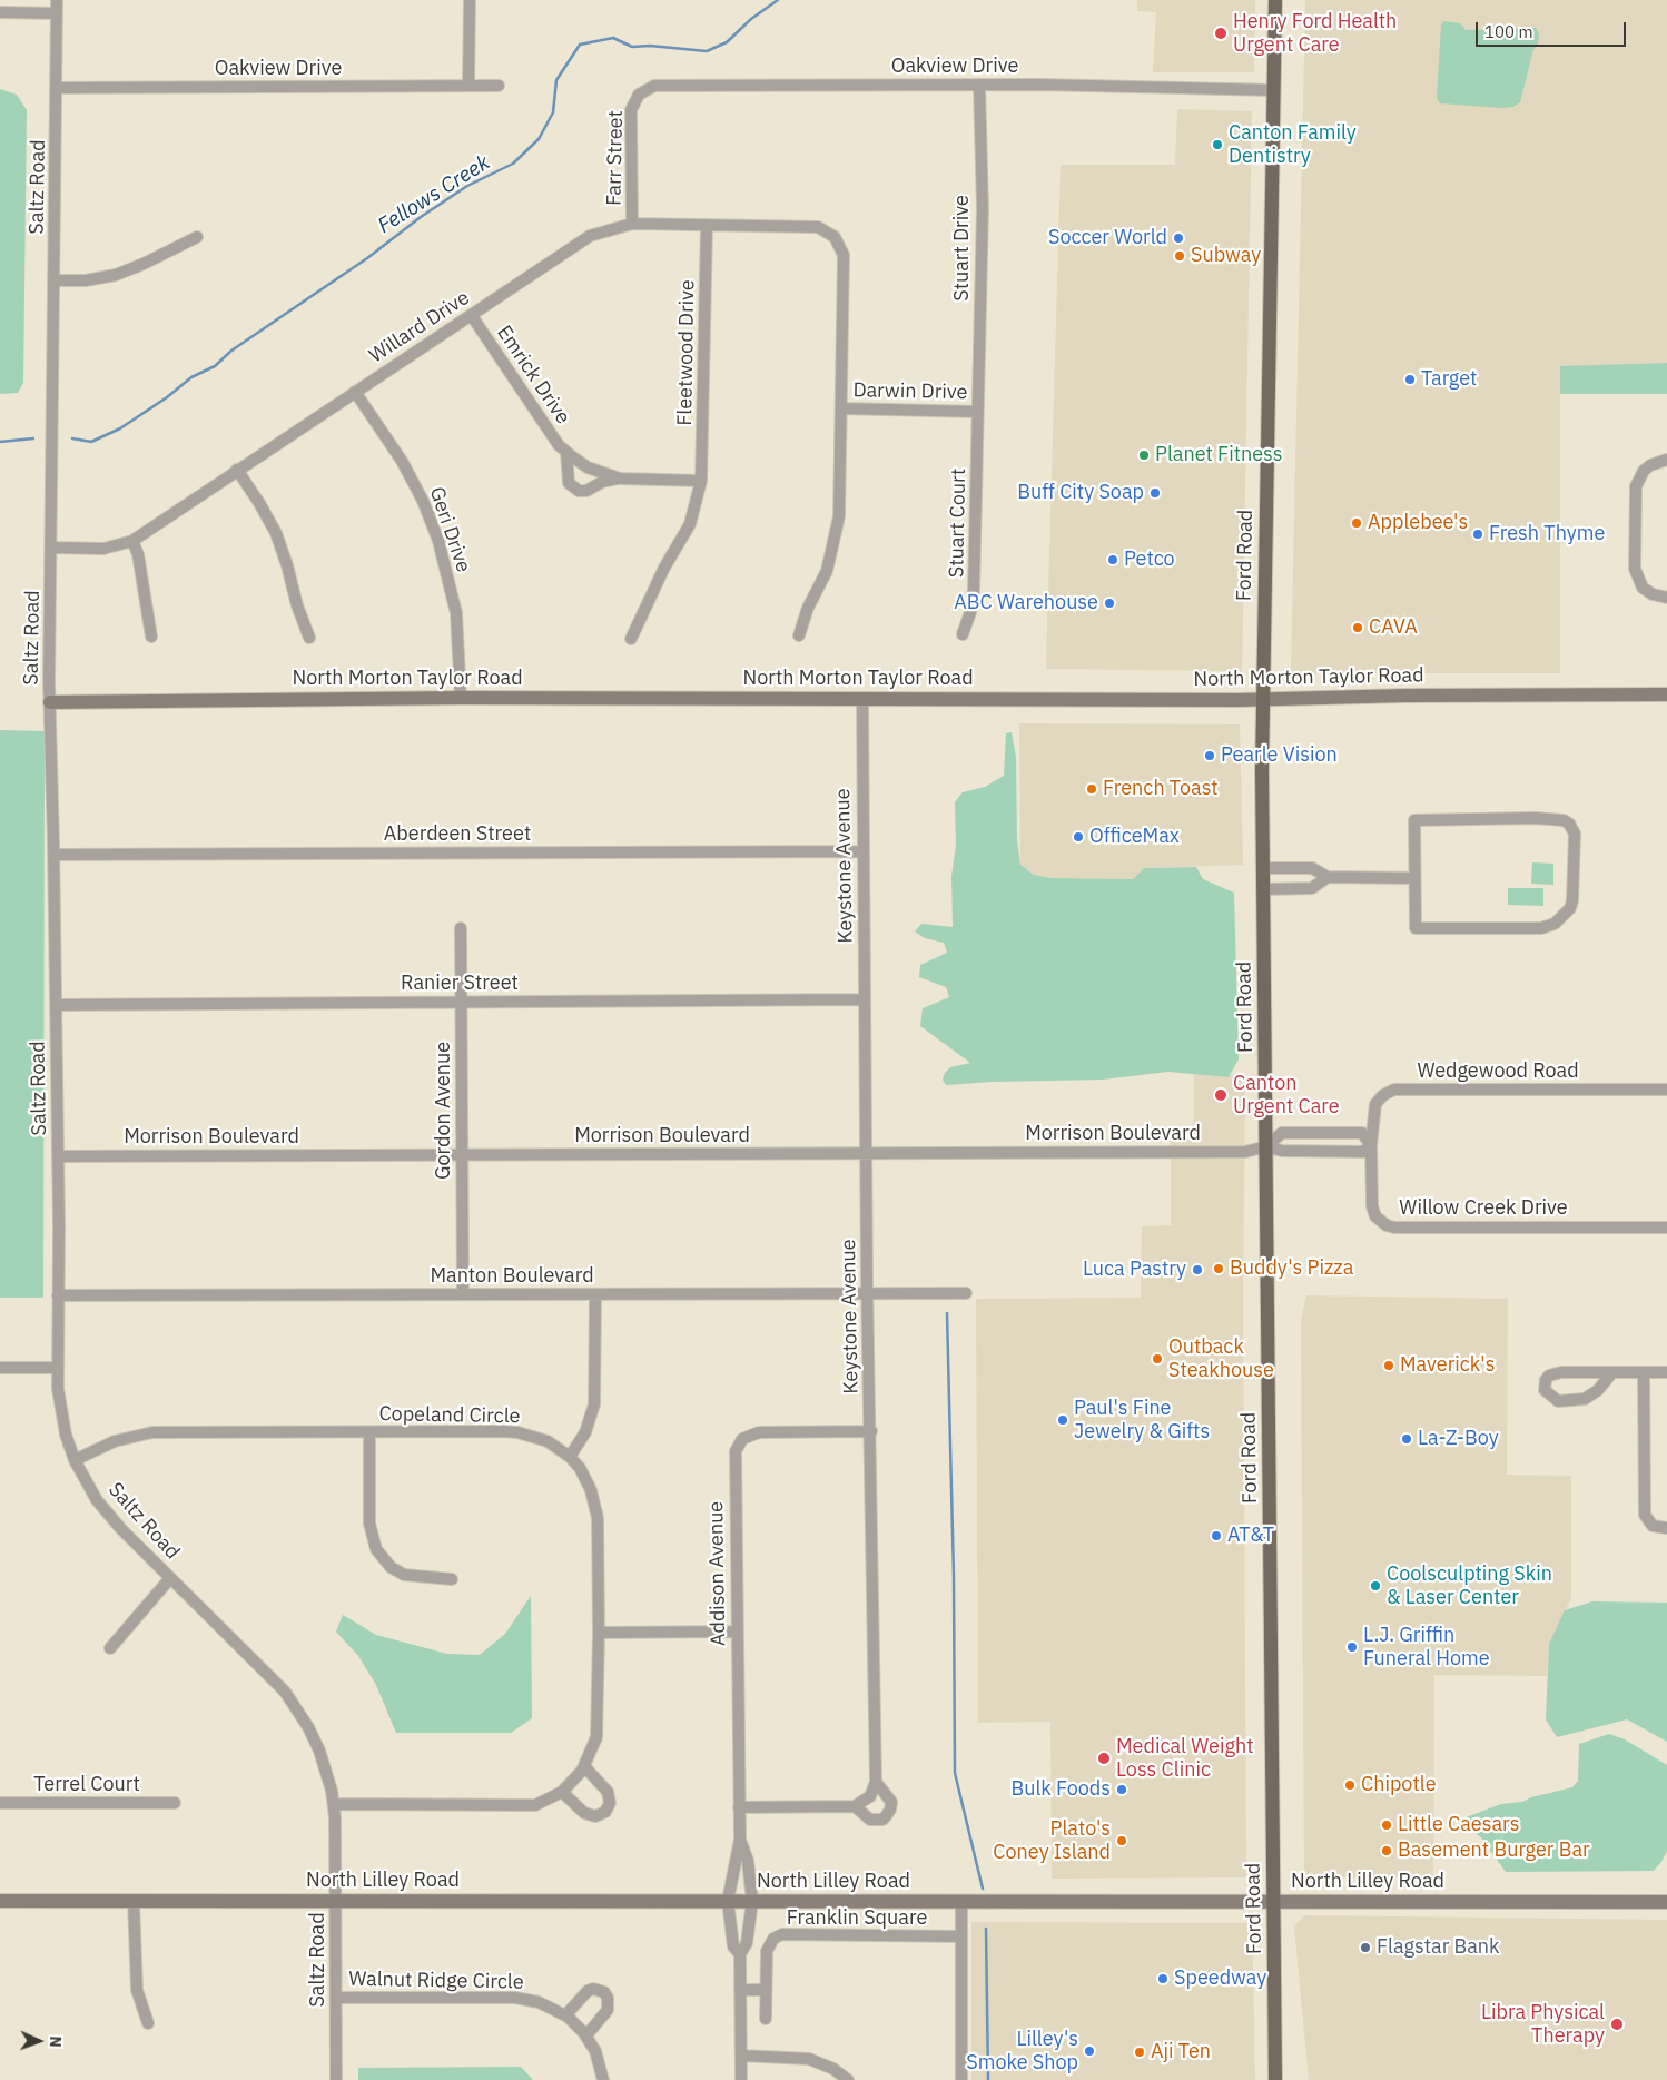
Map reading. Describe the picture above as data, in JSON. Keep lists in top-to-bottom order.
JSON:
{
  "streets": {
    "main road": ["Ford Road"],
    "street": [
      "Oakview Drive",
      "Farr Street",
      "Saltz Road",
      "Stuart Drive",
      "Willard Drive",
      "Fleetwood Drive",
      "Emrick Drive",
      "Darwin Drive",
      "Stuart Court",
      "Geri Drive",
      "North Morton Taylor Road",
      "Aberdeen Street",
      "Keystone Avenue",
      "Ranier Street",
      "Wedgewood Road",
      "Gordon Avenue",
      "Morrison Boulevard",
      "Willow Creek Drive",
      "Manton Boulevard",
      "Copeland Circle",
      "Addison Avenue",
      "Terrel Court",
      "North Lilley Road",
      "Franklin Square",
      "Walnut Ridge Circle"
    ]
  },
  "crossings": [
    ["Oakview Drive", "Farr Street"],
    ["Oakview Drive", "Saltz Road"],
    ["Oakview Drive", "Stuart Drive"],
    ["Oakview Drive", "Ford Road"],
    ["Farr Street", "Willard Drive"],
    ["Saltz Road", "Willard Drive"],
    ["Saltz Road", "North Morton Taylor Road"],
    ["Saltz Road", "Aberdeen Street"],
    ["Saltz Road", "Ranier Street"],
    ["Saltz Road", "Morrison Boulevard"],
    ["Saltz Road", "Manton Boulevard"],
    ["Saltz Road", "Copeland Circle"],
    ["Saltz Road", "North Lilley Road"],
    ["Saltz Road", "Walnut Ridge Circle"],
    ["Stuart Drive", "Darwin Drive"],
    ["Stuart Drive", "Stuart Court"],
    ["Willard Drive", "Fleetwood Drive"],
    ["Willard Drive", "Emrick Drive"],
    ["Willard Drive", "Darwin Drive"],
    ["Willard Drive", "Geri Drive"],
    ["Fleetwood Drive", "Emrick Drive"],
    ["Darwin Drive", "Stuart Court"],
    ["Geri Drive", "North Morton Taylor Road"],
    ["Ford Road", "North Morton Taylor Road"],
    ["Ford Road", "Morrison Boulevard"],
    ["Ford Road", "North Lilley Road"],
    ["North Morton Taylor Road", "Keystone Avenue"],
    ["Aberdeen Street", "Keystone Avenue"],
    ["Keystone Avenue", "Ranier Street"],
    ["Keystone Avenue", "Morrison Boulevard"],
    ["Keystone Avenue", "Manton Boulevard"],
    ["Keystone Avenue", "Addison Avenue"],
    ["Ranier Street", "Gordon Avenue"],
    ["Wedgewood Road", "Willow Creek Drive"],
    ["Gordon Avenue", "Morrison Boulevard"],
    ["Gordon Avenue", "Manton Boulevard"],
    ["Addison Avenue", "North Lilley Road"]
  ],
  "water": ["Fellows Creek"],
  "places": [
    "Henry Ford Health Urgent Care",
    "Canton Family Dentistry",
    "Soccer World",
    "Subway",
    "Target",
    "Planet Fitness",
    "Buff City Soap",
    "Applebee's",
    "Fresh Thyme",
    "Petco",
    "ABC Warehouse",
    "CAVA",
    "Pearle Vision",
    "French Toast",
    "OfficeMax",
    "Canton Urgent Care",
    "Buddy's Pizza",
    "Luca Pastry",
    "Outback Steakhouse",
    "Maverick's",
    "Paul's Fine Jewelry & Gifts",
    "La-Z-Boy",
    "AT&T",
    "Coolsculpting Skin & Laser Center",
    "L.J. Griffin Funeral Home",
    "Medical Weight Loss Clinic",
    "Chipotle",
    "Bulk Foods",
    "Little Caesars",
    "Plato's Coney Island",
    "Basement Burger Bar",
    "Flagstar Bank",
    "Speedway",
    "Libra Physical Therapy",
    "Lilley's Smoke Shop",
    "Aji Ten"
  ],
  "scale_bar": "100 m",
  "north": "right"
}
